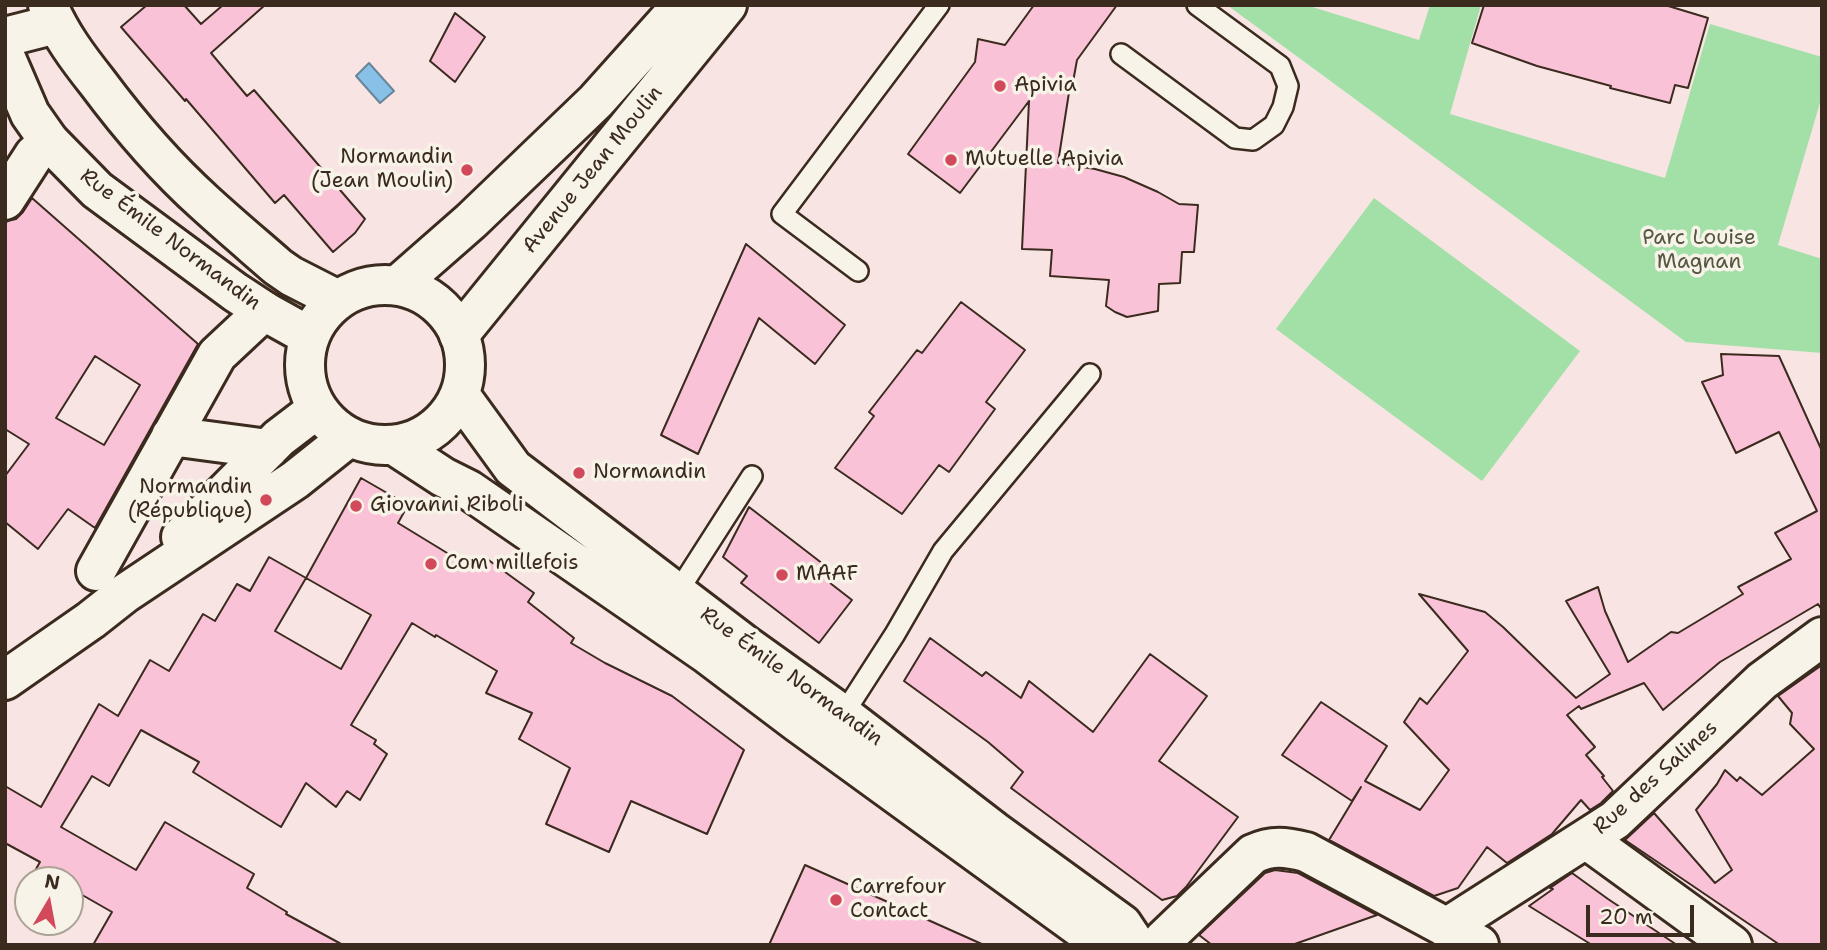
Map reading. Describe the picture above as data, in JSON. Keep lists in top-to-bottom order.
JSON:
{
  "streets": {
    "main road": ["Avenue Jean Moulin", "Rue Émile Normandin", "Rue des Salines"]
  },
  "crossings": [
    ["Avenue Jean Moulin", "Rue Émile Normandin"]
  ],
  "parks": ["Parc Louise Magnan"],
  "places": [
    "Apivia",
    "Mutuelle Apivia",
    "Normandin (Jean Moulin)",
    "Normandin",
    "Normandin (République)",
    "Giovanni Riboli",
    "Com millefois",
    "MAAF",
    "Carrefour Contact"
  ],
  "scale_bar": "20 m",
  "north": "top"
}
